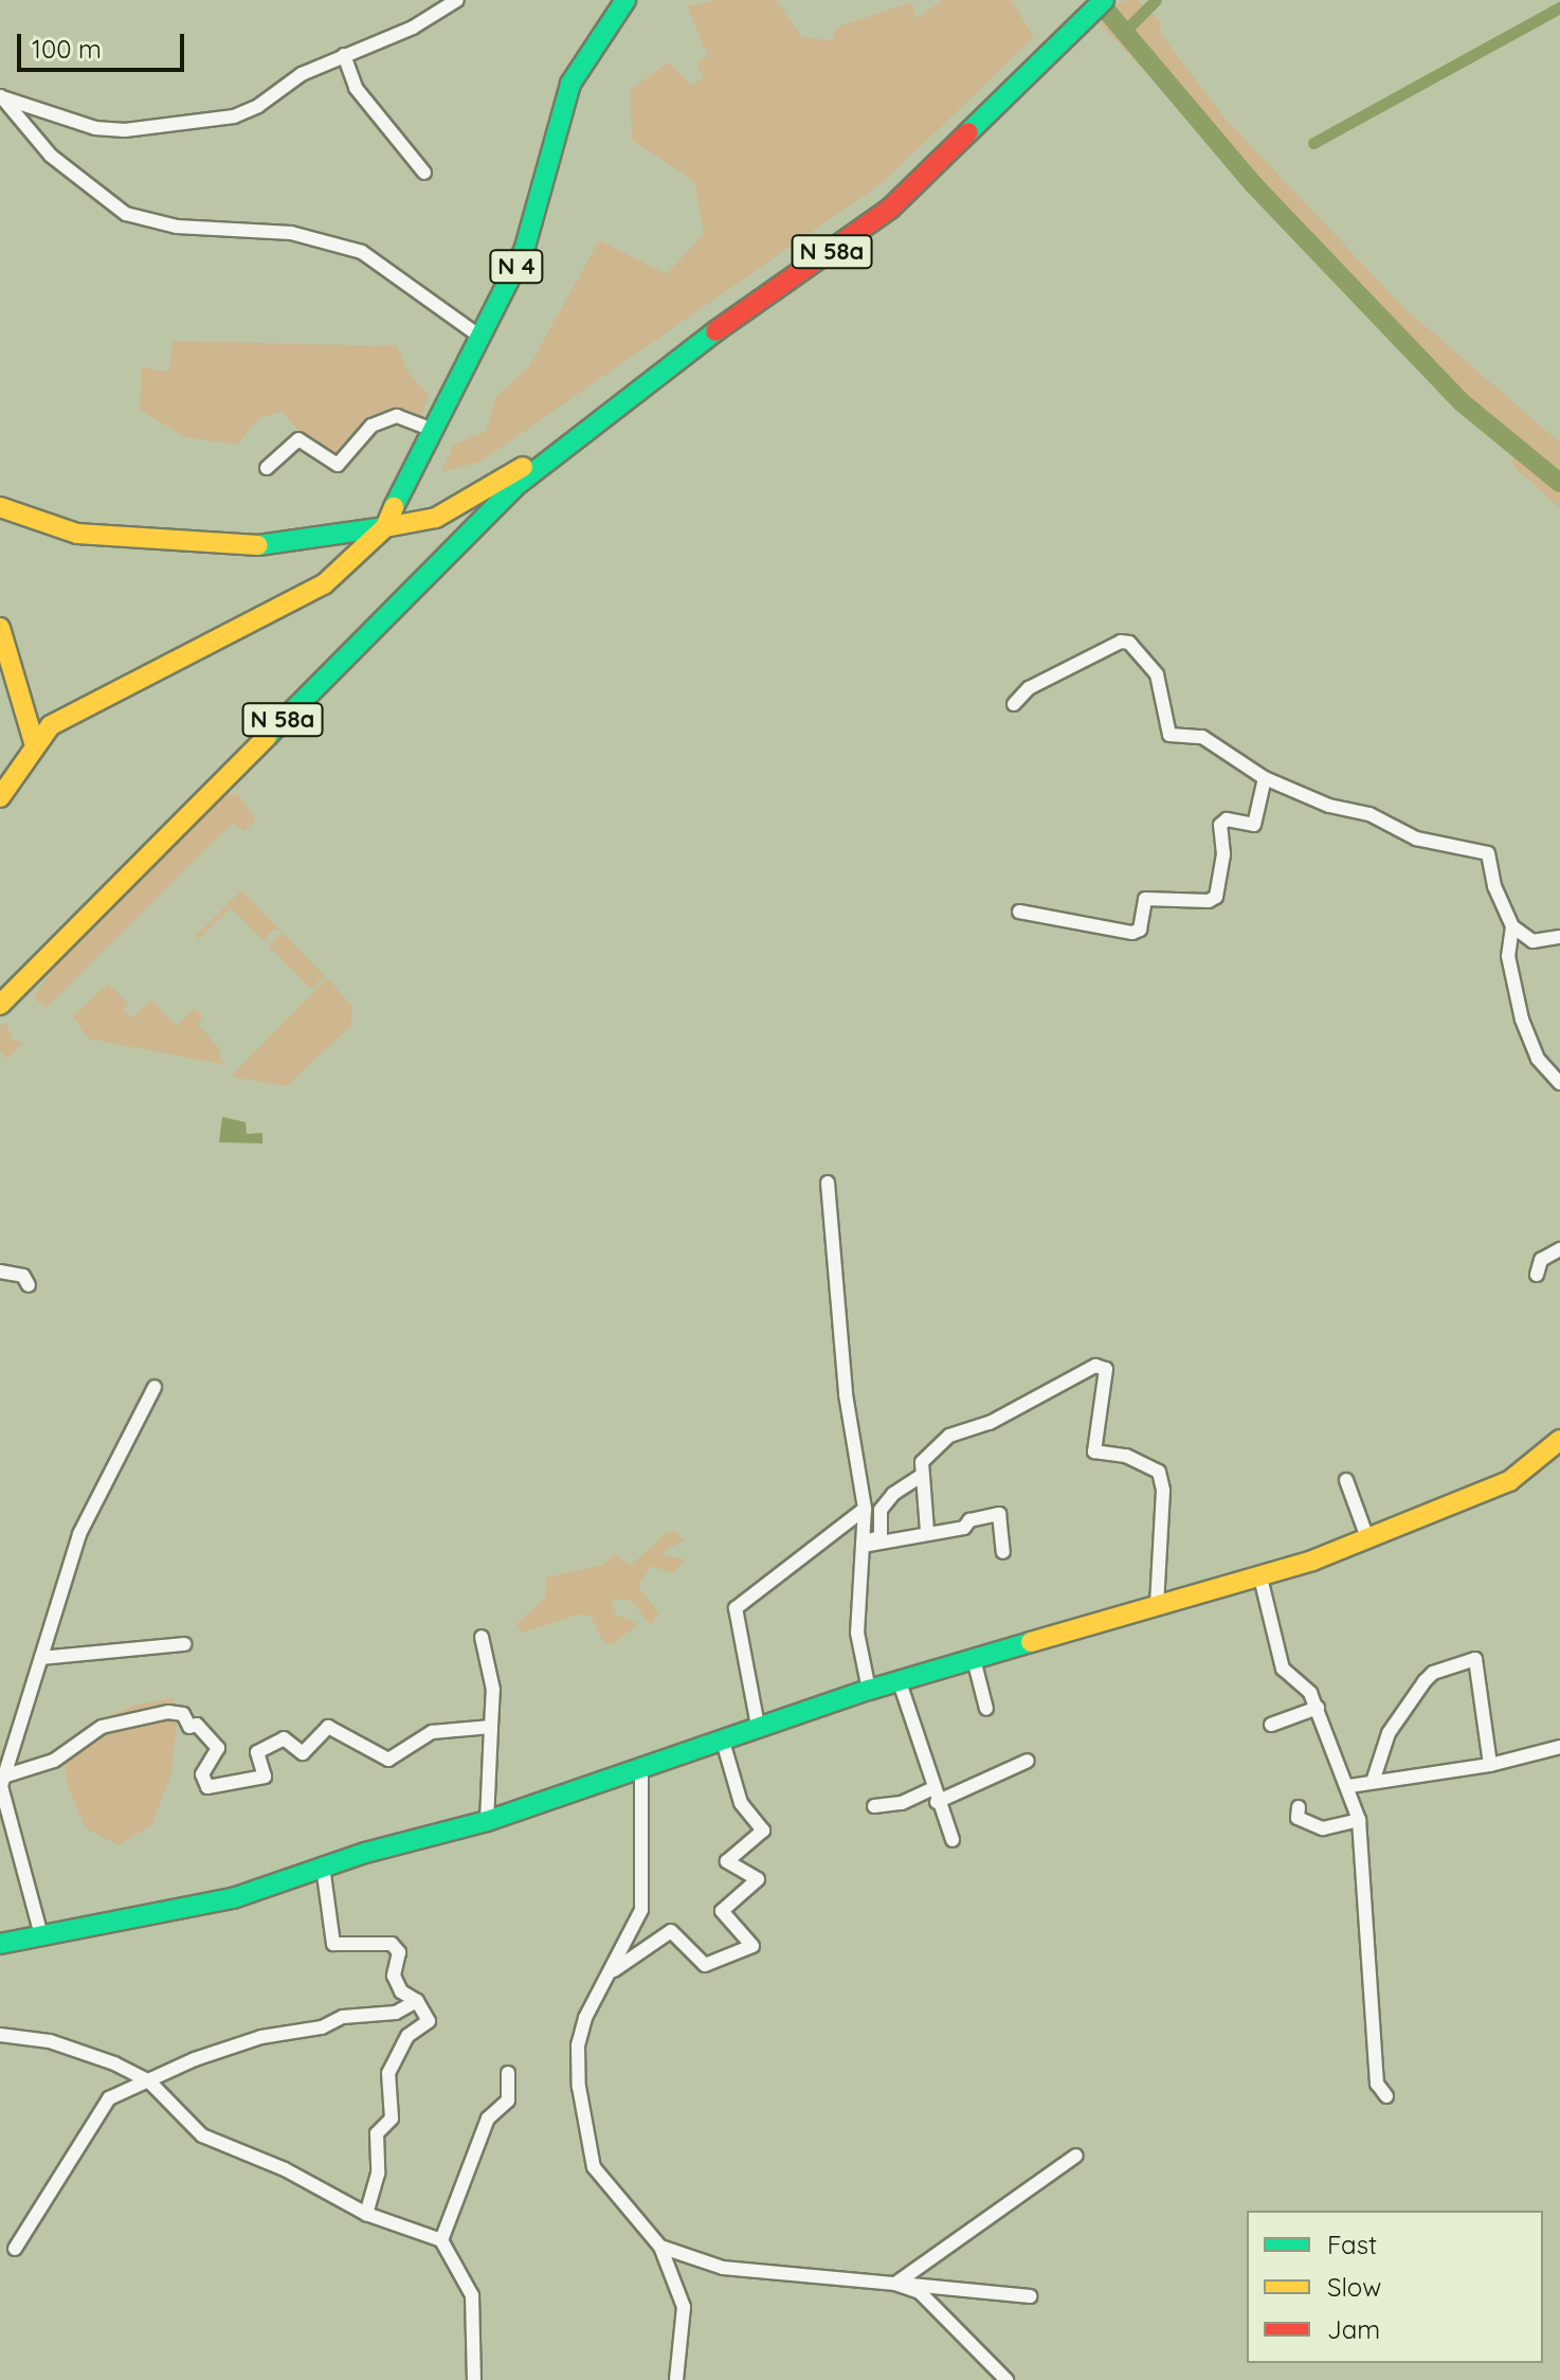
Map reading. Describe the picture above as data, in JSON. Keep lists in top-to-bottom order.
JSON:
{
  "streets": {
    "main road": ["N 58a", "N 4"]
  },
  "legend": ["Fast", "Slow", "Jam"],
  "scale_bar": "100 m"
}
